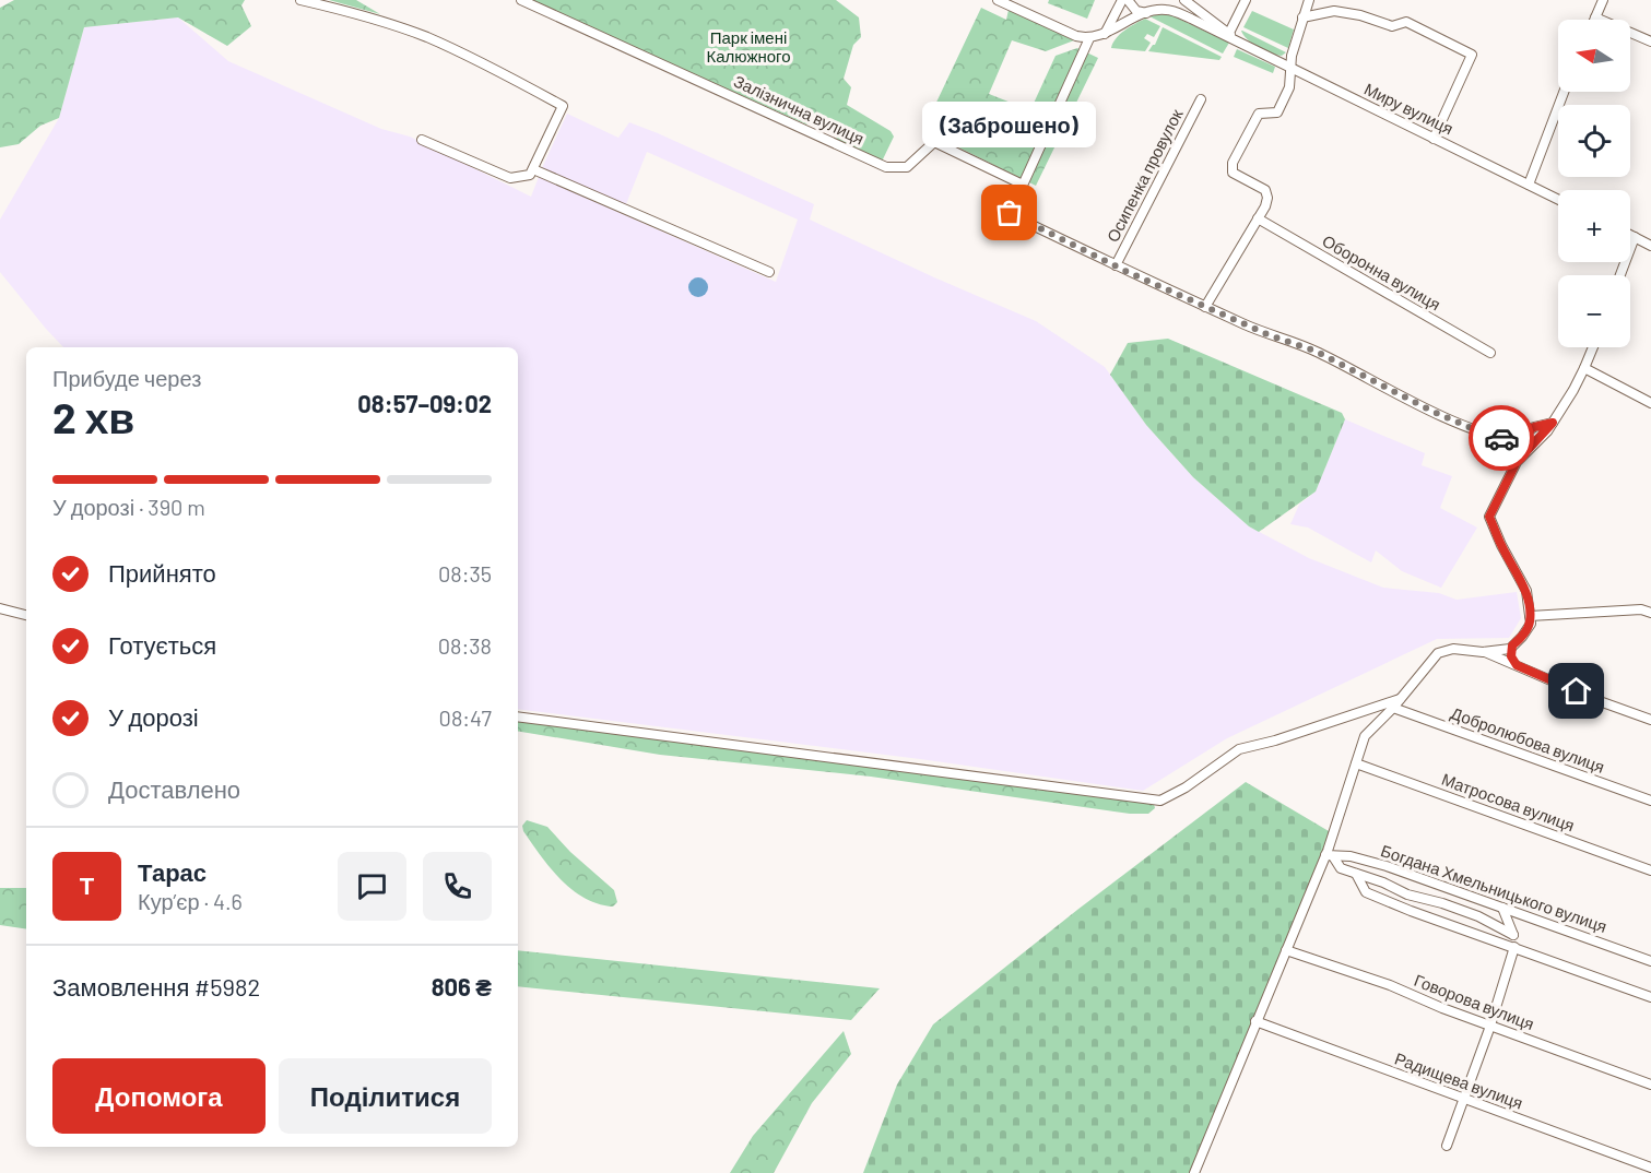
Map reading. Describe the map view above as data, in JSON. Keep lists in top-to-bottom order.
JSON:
{
  "streets": {
    "street": [
      "Миру вулиця",
      "Залізнична вулиця",
      "Осипенка провулок",
      "Оборонна вулиця",
      "Добролюбова вулиця",
      "Матросова вулиця",
      "Богдана Хмельницького вулиця",
      "Говорова вулиця",
      "Радищева вулиця"
    ]
  },
  "parks": ["Парк імені Калюжного"],
  "places": ["(Заброшено)"],
  "north": "left",
  "page": {
    "map_buttons": ["+", "−"],
    "bubble": "(Заброшено)",
    "heading": ["2 хв", "Прибуде через", "08:57–09:02"],
    "panel": [
      "Тарас",
      "Кур’єр · 4.6",
      "Замовлення #5982",
      "806 ₴"
    ],
    "bar": "У дорозі · 390 m",
    "list": [
      ["Прийнято", "08:35"],
      ["Готується", "08:38"],
      ["У дорозі", "08:47"],
      "Доставлено"
    ],
    "round": "Т",
    "buttons": ["Допомога", "Поділитися"]
  }
}
